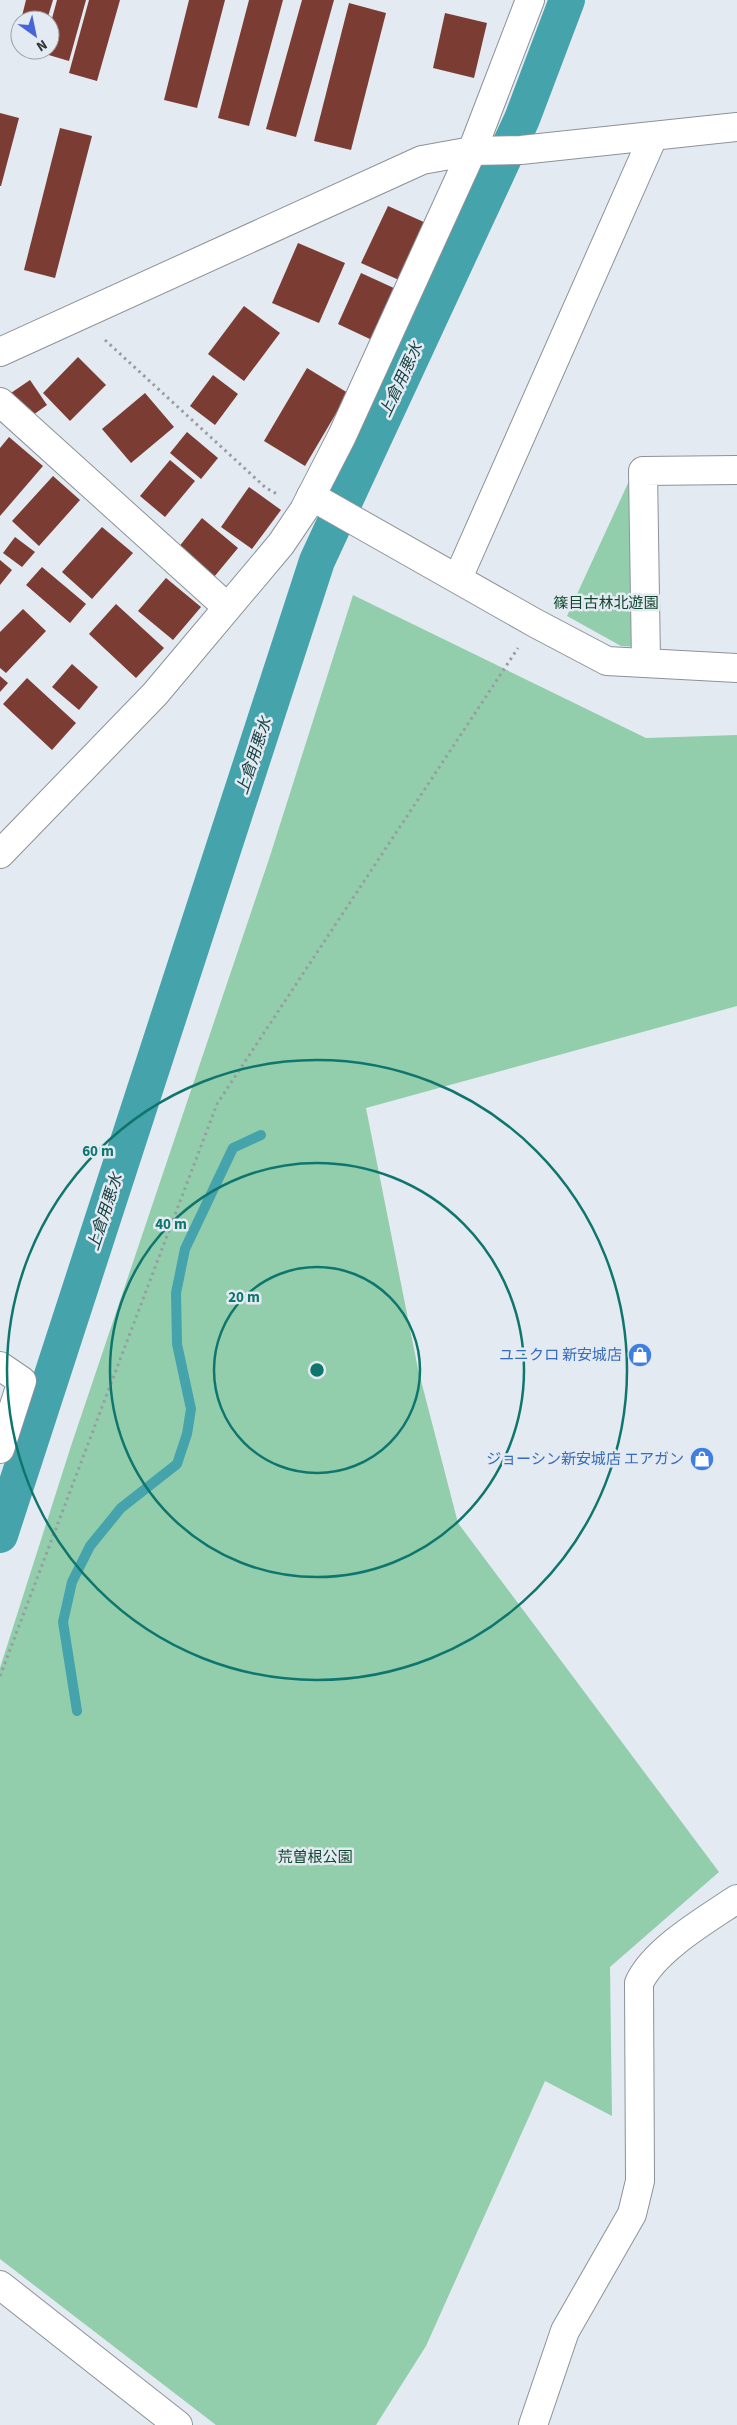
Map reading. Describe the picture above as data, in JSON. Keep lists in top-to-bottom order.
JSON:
{
  "water": ["上倉用悪水"],
  "parks": ["篠目古林北遊園", "荒曽根公園"],
  "places": {
    "shop": ["ユニクロ 新安城店", "ジョーシン新安城店 エアガン"]
  },
  "north": "bottom right",
  "rings": ["60 m", "40 m", "20 m"]
}
